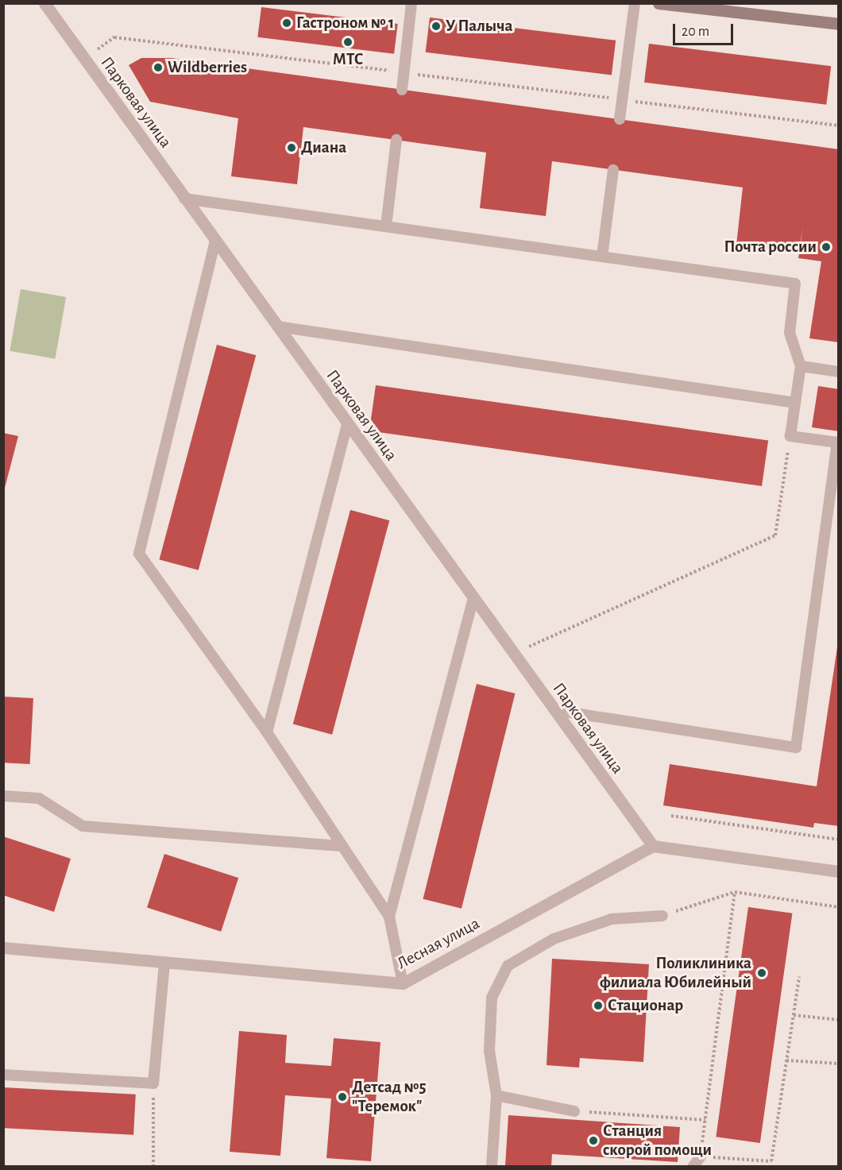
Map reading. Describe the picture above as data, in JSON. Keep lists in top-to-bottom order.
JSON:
{
  "streets": {
    "street": ["Парковая улица", "Лесная улица"]
  },
  "crossings": [
    ["Парковая улица", "Лесная улица"]
  ],
  "places": [
    "Гастроном № 1",
    "У Палыча",
    "МТС",
    "Wildberries",
    "Диана",
    "Почта россии",
    "Поликлиника филиала Юбилейный",
    "Стационар",
    "Детсад №5 \"Теремок\"",
    "Станция скорой помощи"
  ],
  "scale_bar": "20 m"
}
